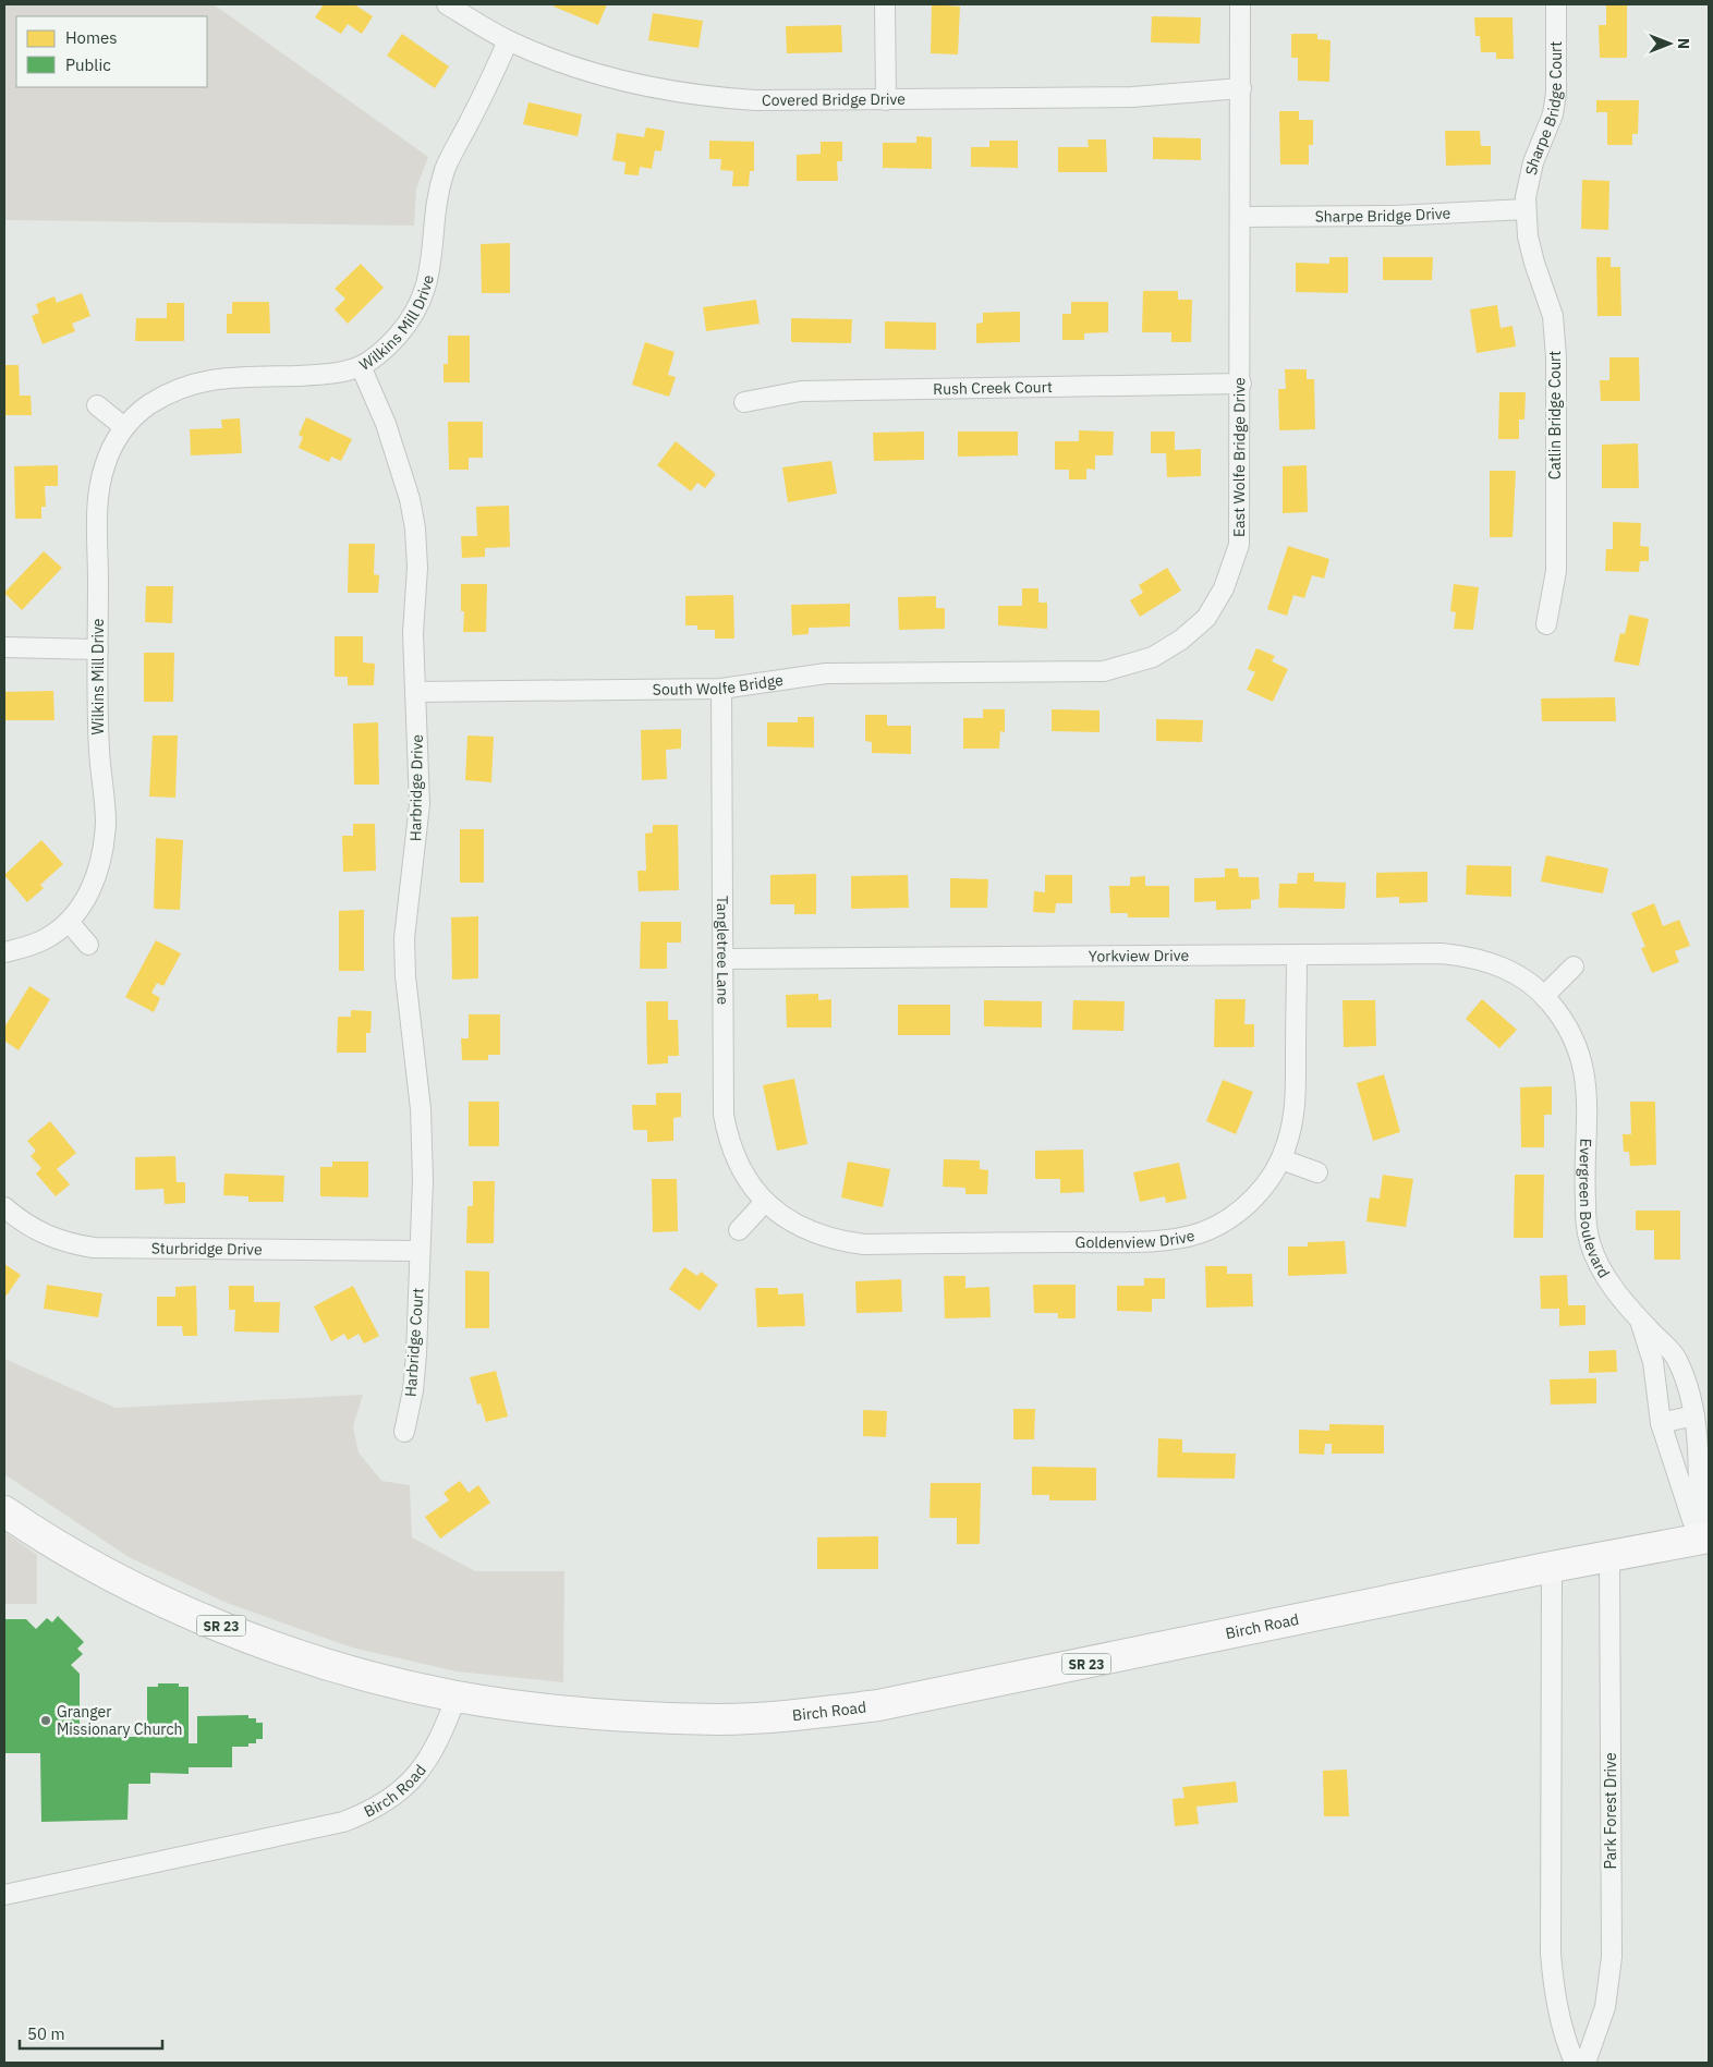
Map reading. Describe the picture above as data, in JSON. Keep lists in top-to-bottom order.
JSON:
{
  "streets": {
    "main road": ["SR 23", "Birch Road"],
    "street": [
      "Covered Bridge Drive",
      "Sharpe Bridge Court",
      "Sharpe Bridge Drive",
      "Wilkins Mill Drive",
      "Rush Creek Court",
      "Catlin Bridge Court",
      "East Wolfe Bridge Drive",
      "South Wolfe Bridge",
      "Harbridge Drive",
      "Tangletree Lane",
      "Yorkview Drive",
      "Evergreen Boulevard",
      "Goldenview Drive",
      "Sturbridge Drive",
      "Harbridge Court",
      "Park Forest Drive"
    ]
  },
  "crossings": [
    ["Covered Bridge Drive", "Wilkins Mill Drive"],
    ["Covered Bridge Drive", "East Wolfe Bridge Drive"],
    ["Sharpe Bridge Court", "Sharpe Bridge Drive"],
    ["Sharpe Bridge Court", "Catlin Bridge Court"],
    ["Sharpe Bridge Drive", "Catlin Bridge Court"],
    ["Sharpe Bridge Drive", "East Wolfe Bridge Drive"],
    ["Wilkins Mill Drive", "Harbridge Drive"],
    ["Rush Creek Court", "East Wolfe Bridge Drive"],
    ["East Wolfe Bridge Drive", "South Wolfe Bridge"],
    ["South Wolfe Bridge", "Harbridge Drive"],
    ["South Wolfe Bridge", "Tangletree Lane"],
    ["Harbridge Drive", "Sturbridge Drive"],
    ["Harbridge Drive", "Harbridge Court"],
    ["Tangletree Lane", "Yorkview Drive"],
    ["Tangletree Lane", "Goldenview Drive"],
    ["Yorkview Drive", "Evergreen Boulevard"],
    ["Yorkview Drive", "Goldenview Drive"],
    ["Evergreen Boulevard", "Birch Road"],
    ["Sturbridge Drive", "Harbridge Court"],
    ["SR 23", "Birch Road"],
    ["Birch Road", "Park Forest Drive"]
  ],
  "places": ["Granger Missionary Church"],
  "legend": ["Homes", "Public"],
  "scale_bar": "50 m",
  "north": "right"
}
